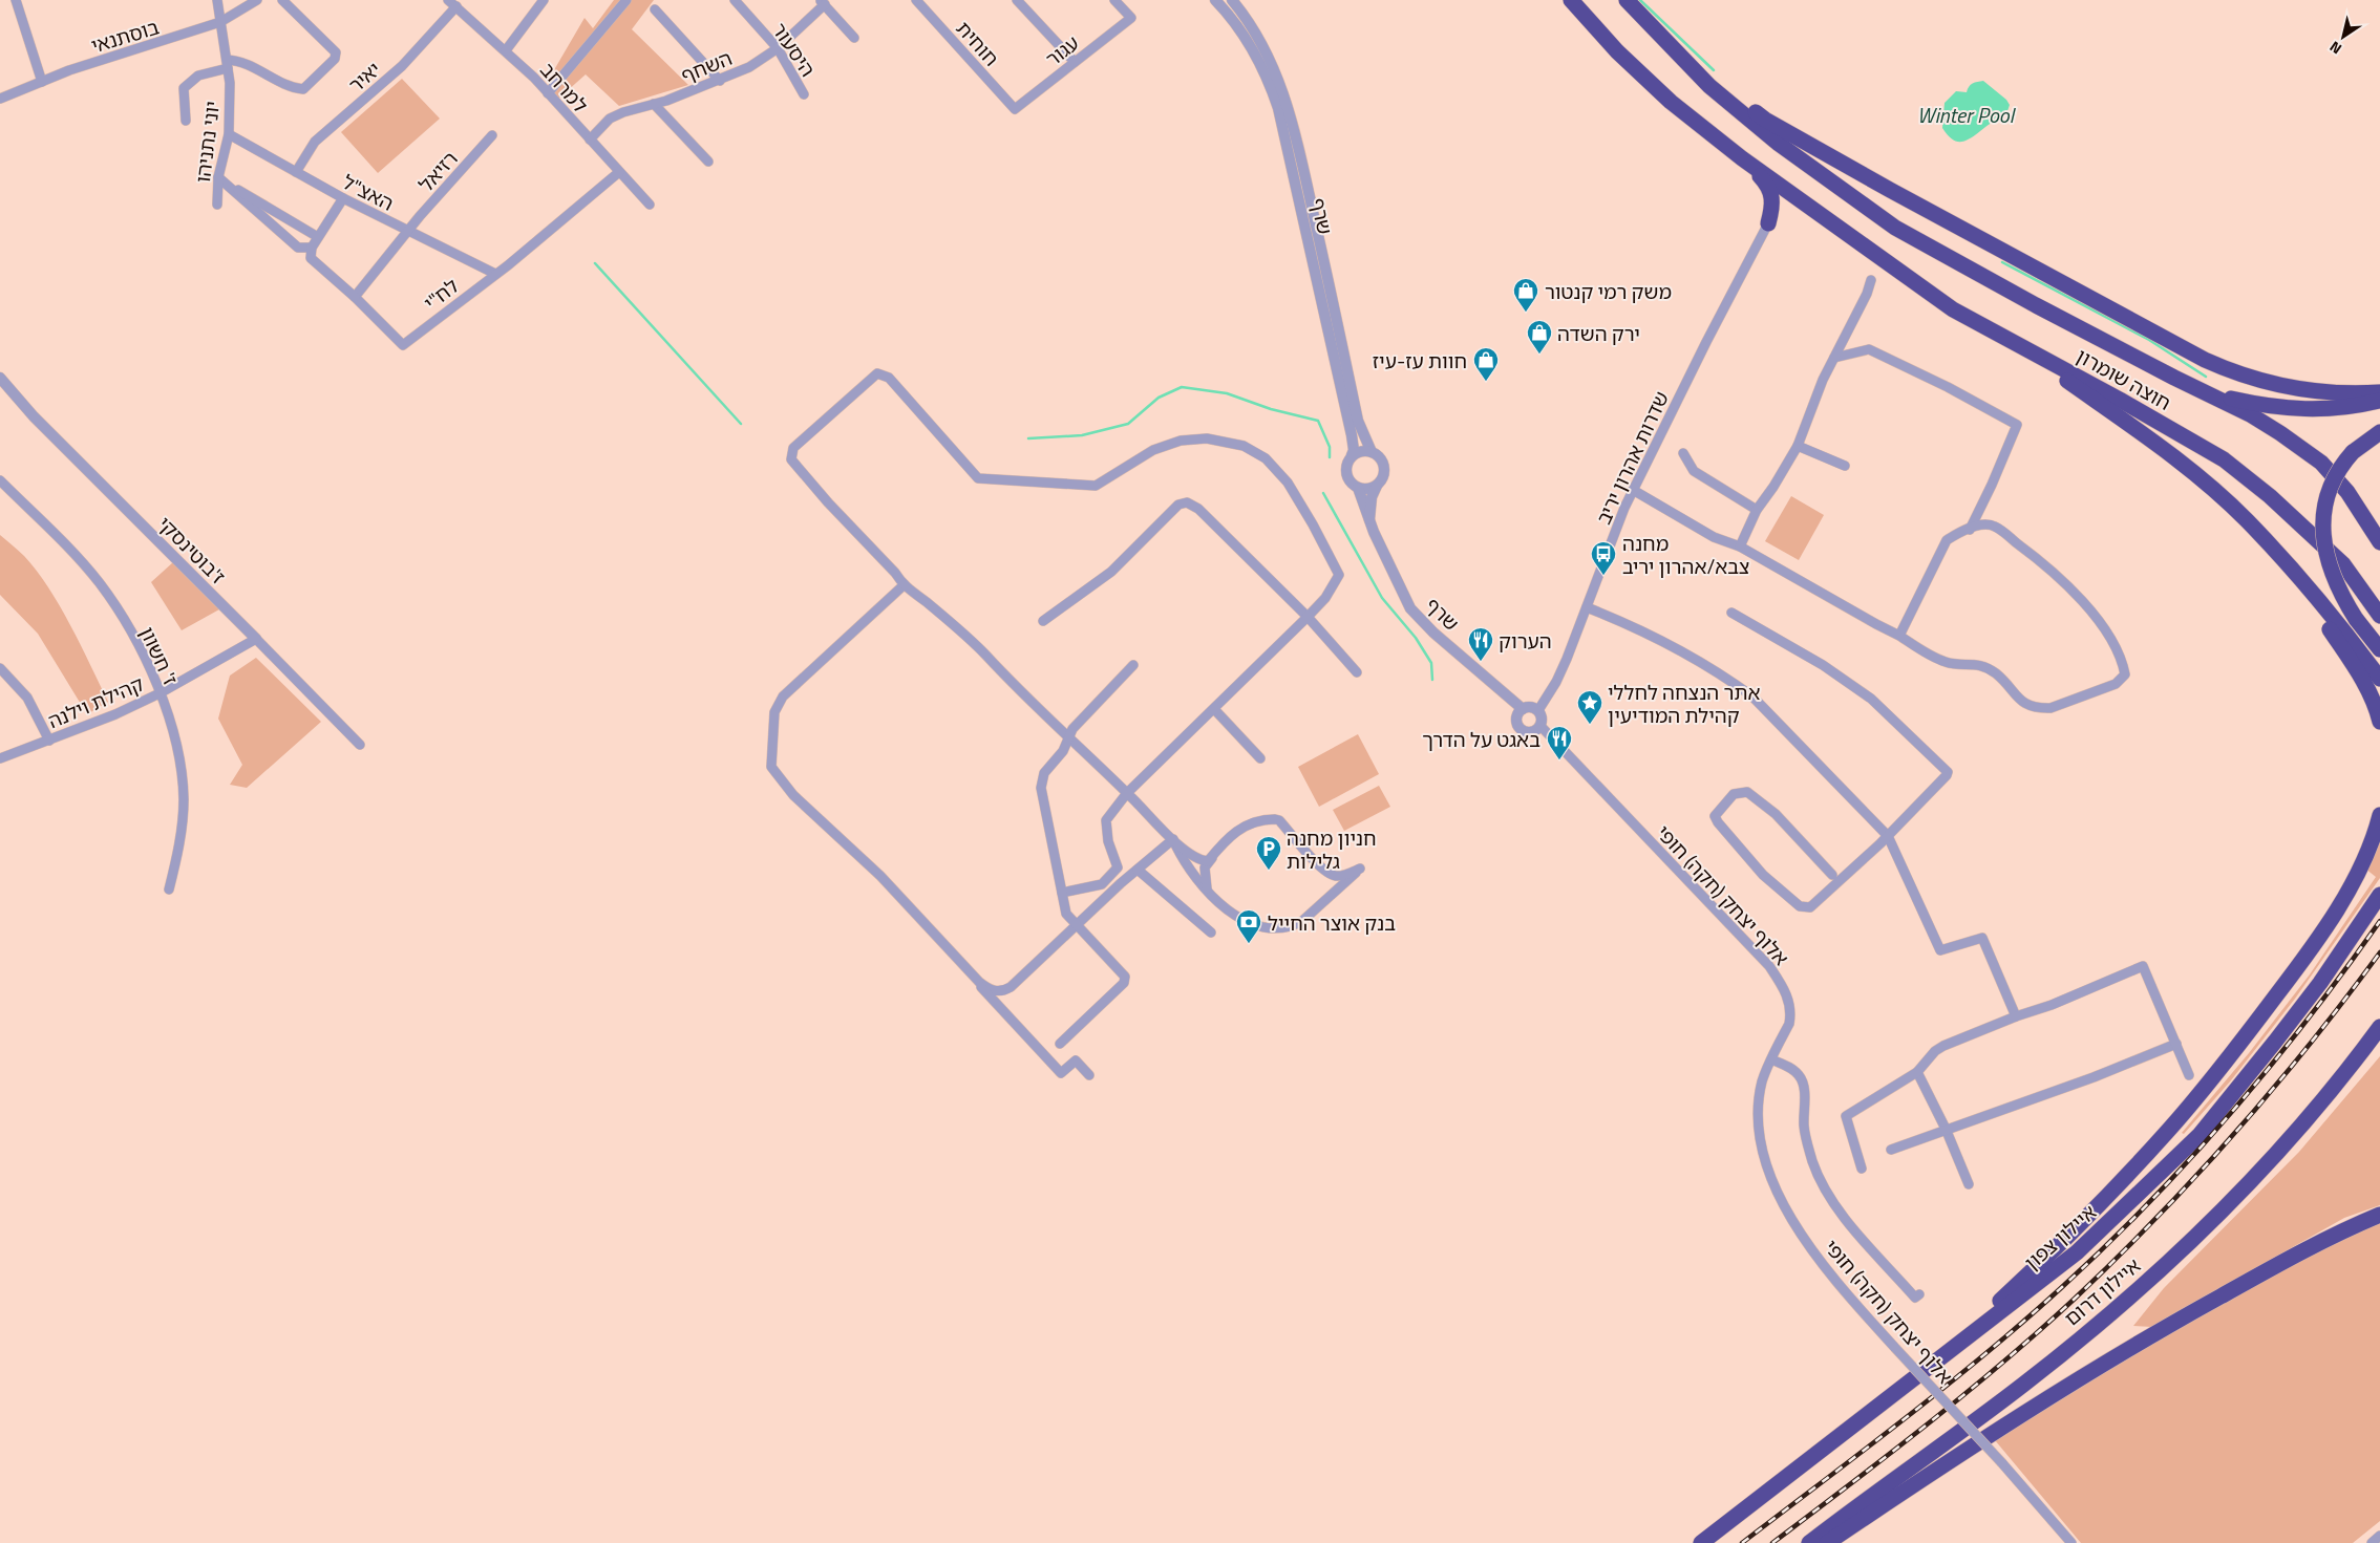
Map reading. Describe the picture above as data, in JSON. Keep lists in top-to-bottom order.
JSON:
{
  "streets": {
    "highway": ["חוצה שומרון", "איילון צפון", "איילון דרום"],
    "street": [
      "בוסתנאי",
      "חוחית",
      "היסעור",
      "עגור",
      "השחף",
      "יאיר",
      "למרחב",
      "יוני נתניהו",
      "רזיאל",
      "האצ\"ל",
      "שרף",
      "לח\"י",
      "שדרות אהרון יריב",
      "ז'בוטינסקי",
      "ז' חשוון",
      "קהילת וילנה",
      "אלוף יצחק (חקה) חופי"
    ]
  },
  "crossings": [
    ["בוסתנאי", "יוני נתניהו"],
    ["חוחית", "עגור"],
    ["היסעור", "השחף"],
    ["השחף", "למרחב"],
    ["יאיר", "למרחב"],
    ["יאיר", "האצ\"ל"],
    ["למרחב", "לח\"י"],
    ["יוני נתניהו", "האצ\"ל"],
    ["רזיאל", "האצ\"ל"],
    ["האצ\"ל", "לח\"י"],
    ["שרף", "שדרות אהרון יריב"],
    ["שרף", "אלוף יצחק (חקה) חופי"],
    ["שדרות אהרון יריב", "אלוף יצחק (חקה) חופי"],
    ["ז'בוטינסקי", "קהילת וילנה"],
    ["ז' חשוון", "קהילת וילנה"]
  ],
  "water": ["Winter Pool"],
  "places": {
    "shop": ["משק רמי קנטור", "ירק השדה", "חוות עז-עיז"],
    "bus stop": ["מחנה צבא/אהרון יריב"],
    "restaurant": ["הערוק", "באגט על הדרך"],
    "place": ["אתר הנצחה לחללי קהילת המודיעין"],
    "parking": ["חניון מחנה גלילות"],
    "bank": ["בנק אוצר החייל"]
  },
  "north": "bottom left"
}
